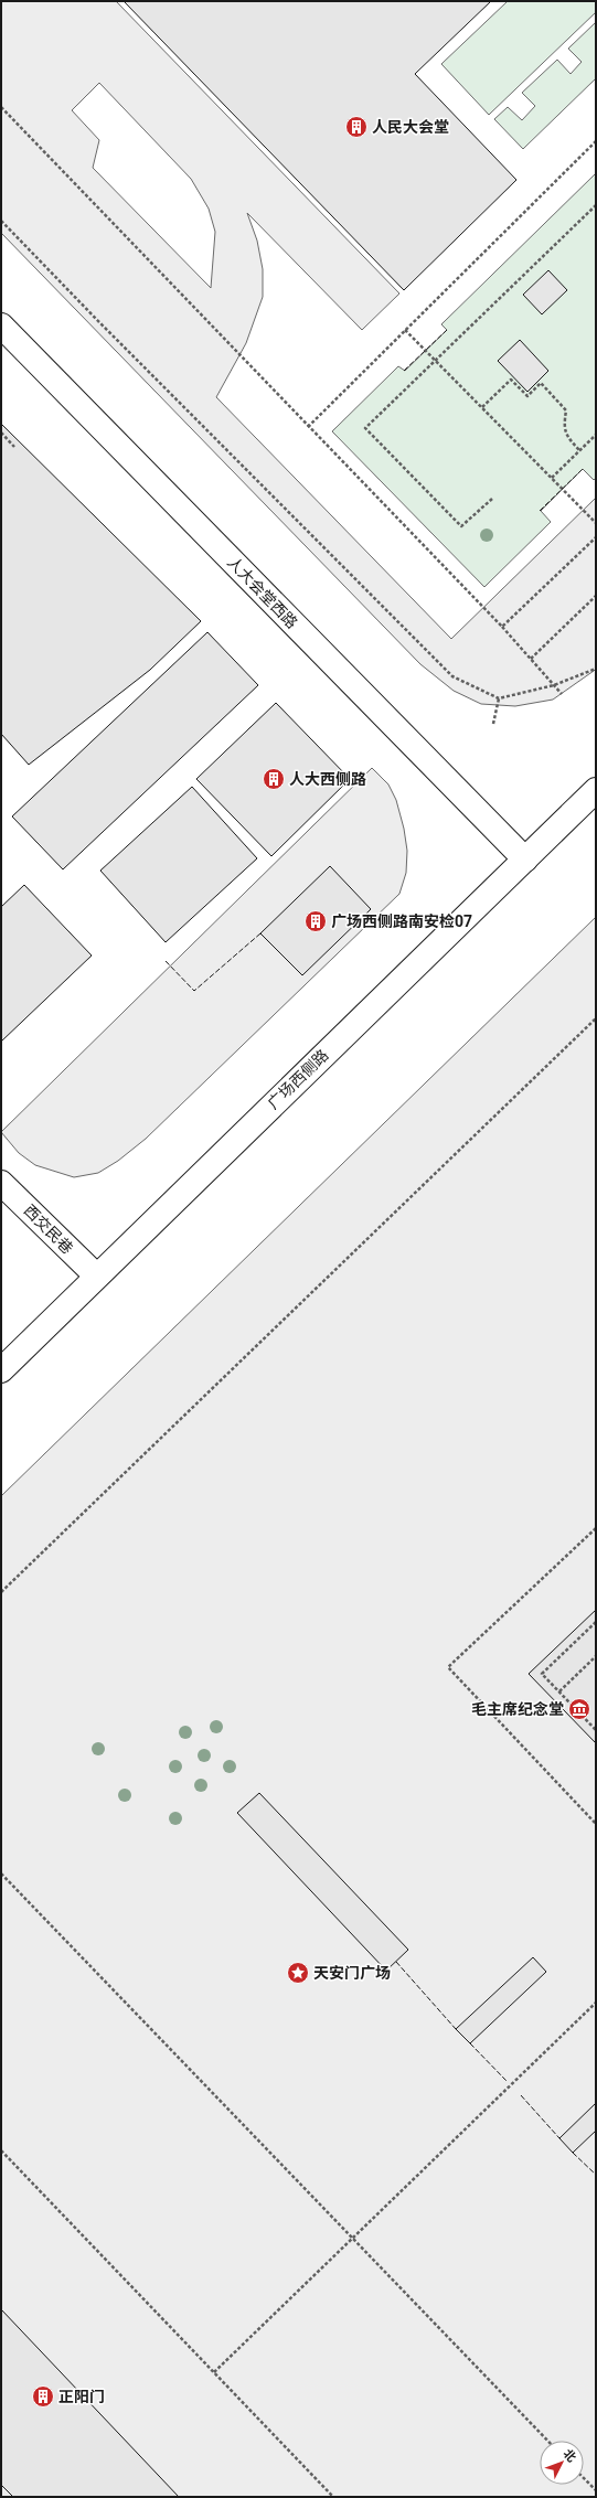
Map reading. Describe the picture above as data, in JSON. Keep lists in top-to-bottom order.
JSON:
{
  "streets": {
    "street": ["人大会堂西路", "广场西侧路", "西交民巷"]
  },
  "crossings": [
    ["人大会堂西路", "广场西侧路"],
    ["广场西侧路", "西交民巷"]
  ],
  "places": {
    "building": [
      "人民大会堂",
      "人大西侧路",
      "广场西侧路南安检07",
      "正阳门"
    ],
    "museum": ["毛主席纪念堂"],
    "place": ["天安门广场"]
  },
  "north": "top right"
}
